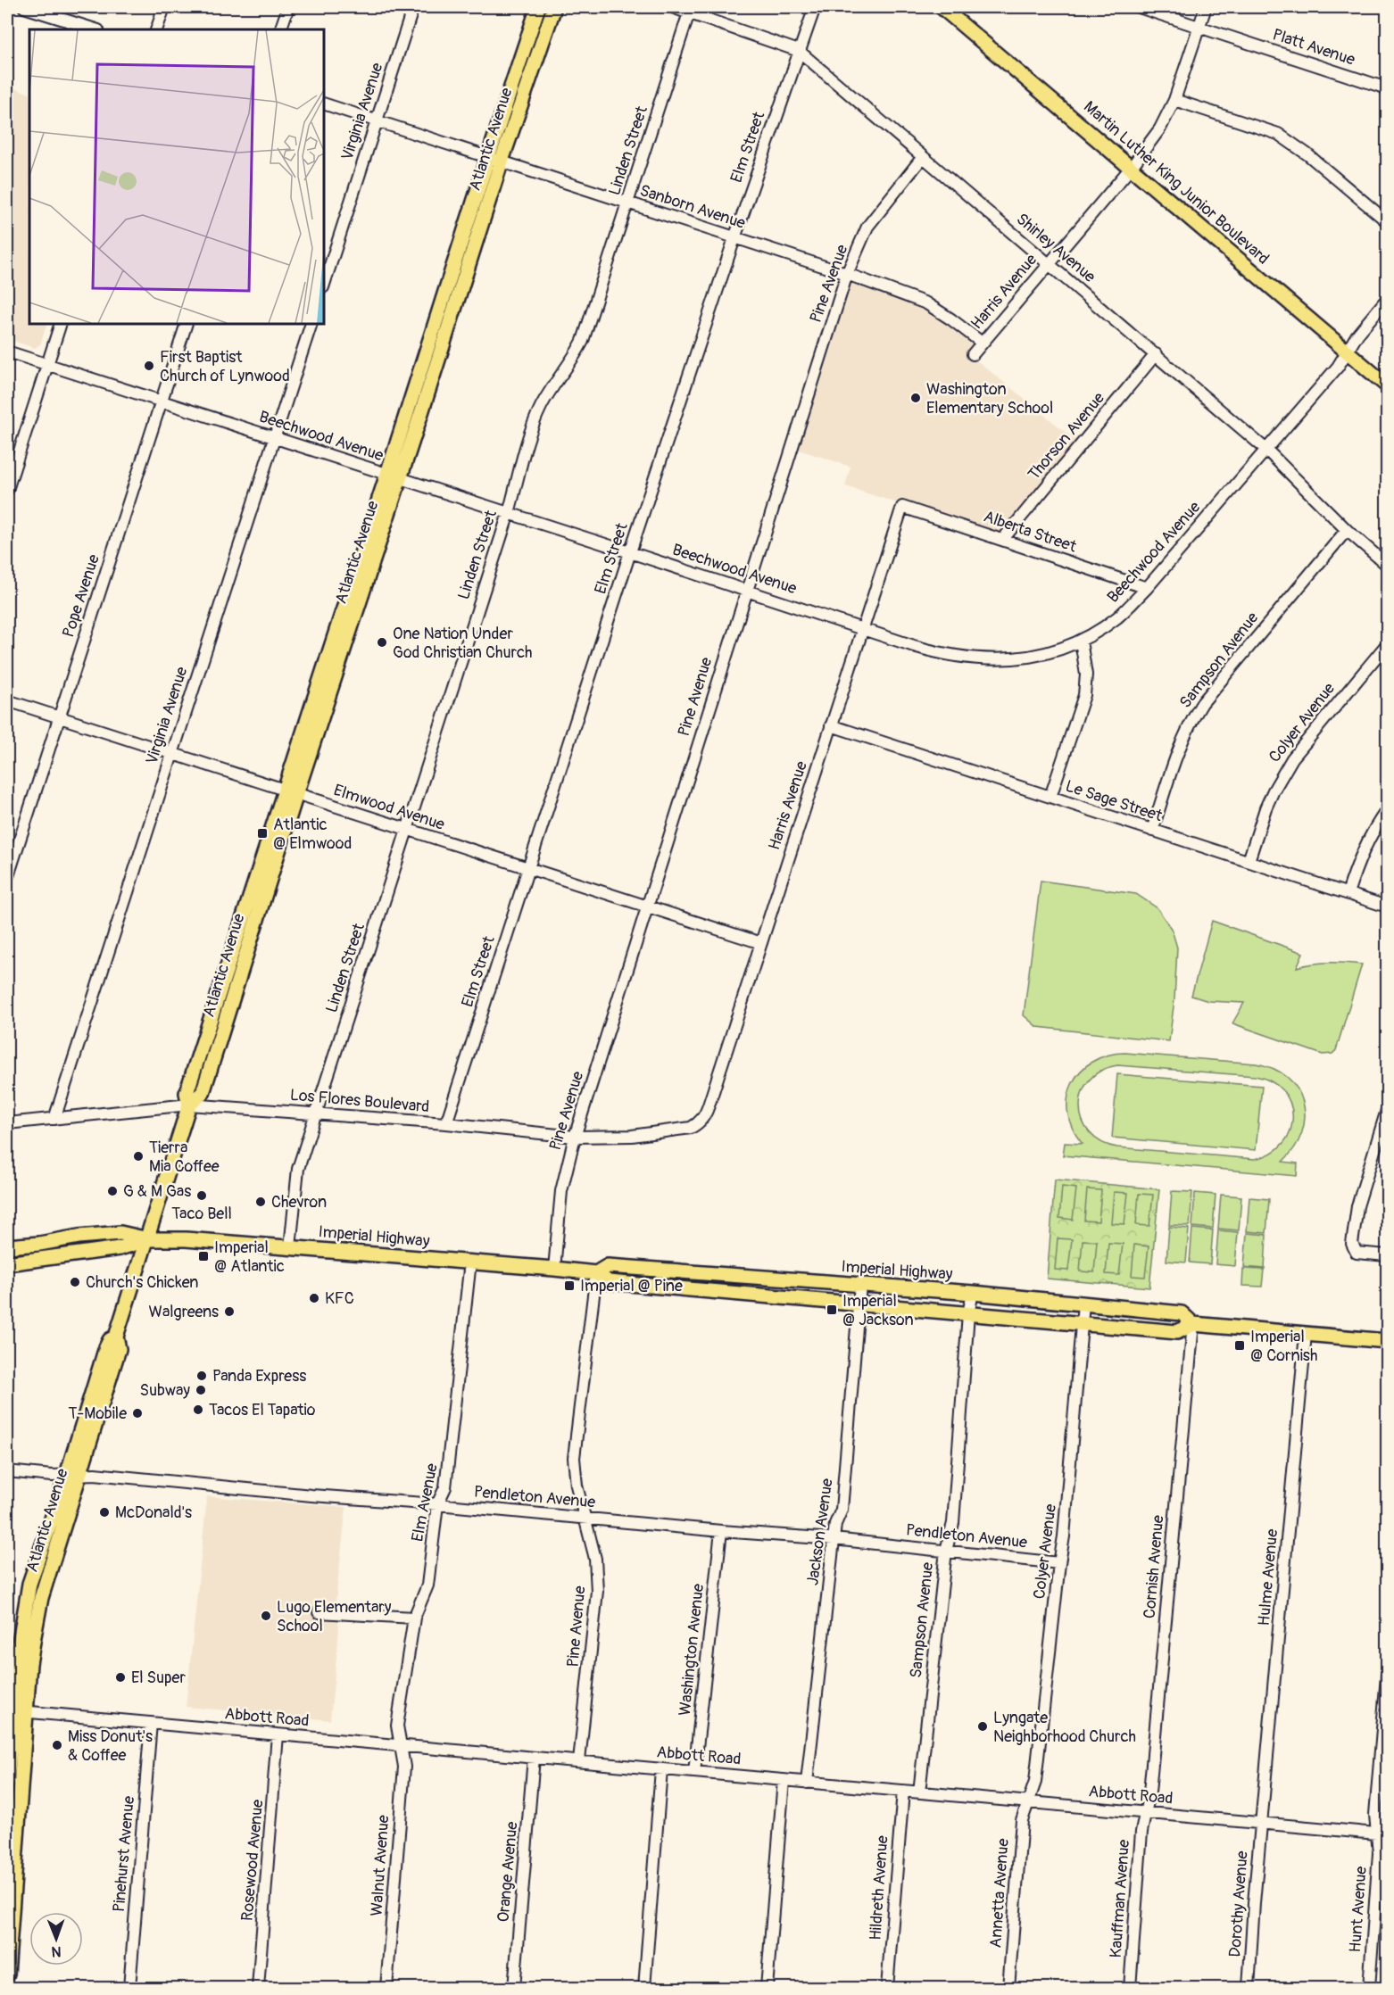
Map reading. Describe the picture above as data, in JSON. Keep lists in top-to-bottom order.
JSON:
{
  "streets": {
    "main road": ["Atlantic Avenue", "Martin Luther King Junior Boulevard", "Imperial Highway"],
    "street": [
      "Platt Avenue",
      "Virginia Avenue",
      "Elm Street",
      "Linden Street",
      "Sanborn Avenue",
      "Shirley Avenue",
      "Pine Avenue",
      "Harris Avenue",
      "Beechwood Avenue",
      "Thorson Avenue",
      "Alberta Street",
      "Pope Avenue",
      "Sampson Avenue",
      "Colyer Avenue",
      "Le Sage Street",
      "Elmwood Avenue",
      "Los Flores Boulevard",
      "Pendleton Avenue",
      "Elm Avenue",
      "Jackson Avenue",
      "Cornish Avenue",
      "Hulme Avenue",
      "Washington Avenue",
      "Abbott Road",
      "Pinehurst Avenue",
      "Rosewood Avenue",
      "Walnut Avenue",
      "Orange Avenue",
      "Hildreth Avenue",
      "Annetta Avenue",
      "Kauffman Avenue",
      "Dorothy Avenue",
      "Hunt Avenue"
    ]
  },
  "crossings": [
    ["Platt Avenue", "Harris Avenue"],
    ["Virginia Avenue", "Sanborn Avenue"],
    ["Virginia Avenue", "Beechwood Avenue"],
    ["Virginia Avenue", "Elmwood Avenue"],
    ["Virginia Avenue", "Los Flores Boulevard"],
    ["Atlantic Avenue", "Sanborn Avenue"],
    ["Atlantic Avenue", "Beechwood Avenue"],
    ["Atlantic Avenue", "Elmwood Avenue"],
    ["Atlantic Avenue", "Los Flores Boulevard"],
    ["Atlantic Avenue", "Imperial Highway"],
    ["Atlantic Avenue", "Pendleton Avenue"],
    ["Atlantic Avenue", "Abbott Road"],
    ["Elm Street", "Sanborn Avenue"],
    ["Elm Street", "Shirley Avenue"],
    ["Elm Street", "Beechwood Avenue"],
    ["Elm Street", "Elmwood Avenue"],
    ["Elm Street", "Los Flores Boulevard"],
    ["Linden Street", "Sanborn Avenue"],
    ["Linden Street", "Shirley Avenue"],
    ["Linden Street", "Beechwood Avenue"],
    ["Linden Street", "Elmwood Avenue"],
    ["Linden Street", "Los Flores Boulevard"],
    ["Linden Street", "Imperial Highway"],
    ["Martin Luther King Junior Boulevard", "Harris Avenue"],
    ["Martin Luther King Junior Boulevard", "Beechwood Avenue"],
    ["Sanborn Avenue", "Pine Avenue"],
    ["Sanborn Avenue", "Harris Avenue"],
    ["Shirley Avenue", "Pine Avenue"],
    ["Shirley Avenue", "Harris Avenue"],
    ["Shirley Avenue", "Beechwood Avenue"],
    ["Shirley Avenue", "Thorson Avenue"],
    ["Shirley Avenue", "Sampson Avenue"],
    ["Pine Avenue", "Beechwood Avenue"],
    ["Pine Avenue", "Elmwood Avenue"],
    ["Pine Avenue", "Los Flores Boulevard"],
    ["Pine Avenue", "Imperial Highway"],
    ["Pine Avenue", "Pendleton Avenue"],
    ["Pine Avenue", "Abbott Road"],
    ["Harris Avenue", "Beechwood Avenue"],
    ["Harris Avenue", "Alberta Street"],
    ["Harris Avenue", "Le Sage Street"],
    ["Harris Avenue", "Elmwood Avenue"],
    ["Harris Avenue", "Los Flores Boulevard"],
    ["Beechwood Avenue", "Alberta Street"],
    ["Beechwood Avenue", "Pope Avenue"],
    ["Thorson Avenue", "Alberta Street"],
    ["Pope Avenue", "Elmwood Avenue"],
    ["Sampson Avenue", "Le Sage Street"],
    ["Sampson Avenue", "Imperial Highway"],
    ["Sampson Avenue", "Pendleton Avenue"],
    ["Sampson Avenue", "Abbott Road"],
    ["Colyer Avenue", "Le Sage Street"],
    ["Colyer Avenue", "Imperial Highway"],
    ["Colyer Avenue", "Pendleton Avenue"],
    ["Colyer Avenue", "Abbott Road"],
    ["Colyer Avenue", "Annetta Avenue"],
    ["Imperial Highway", "Elm Avenue"],
    ["Imperial Highway", "Jackson Avenue"],
    ["Imperial Highway", "Cornish Avenue"],
    ["Imperial Highway", "Hulme Avenue"],
    ["Pendleton Avenue", "Elm Avenue"],
    ["Pendleton Avenue", "Jackson Avenue"],
    ["Pendleton Avenue", "Washington Avenue"],
    ["Elm Avenue", "Abbott Road"],
    ["Elm Avenue", "Walnut Avenue"],
    ["Jackson Avenue", "Abbott Road"],
    ["Cornish Avenue", "Abbott Road"],
    ["Cornish Avenue", "Kauffman Avenue"],
    ["Hulme Avenue", "Abbott Road"],
    ["Hulme Avenue", "Dorothy Avenue"],
    ["Washington Avenue", "Abbott Road"],
    ["Abbott Road", "Pinehurst Avenue"],
    ["Abbott Road", "Rosewood Avenue"],
    ["Abbott Road", "Walnut Avenue"],
    ["Abbott Road", "Orange Avenue"],
    ["Abbott Road", "Hildreth Avenue"],
    ["Abbott Road", "Annetta Avenue"],
    ["Abbott Road", "Kauffman Avenue"],
    ["Abbott Road", "Dorothy Avenue"],
    ["Abbott Road", "Hunt Avenue"]
  ],
  "places": {
    "other": [
      "First Baptist Church of Lynwood",
      "Washington Elementary School",
      "One Nation Under God Christian Church",
      "Tierra Mia Coffee",
      "G & M Gas",
      "Taco Bell",
      "Chevron",
      "Church's Chicken",
      "KFC",
      "Walgreens",
      "Panda Express",
      "Subway",
      "Tacos El Tapatio",
      "T-Mobile",
      "McDonald's",
      "Lugo Elementary School",
      "El Super",
      "Lyngate Neighborhood Church",
      "Miss Donut's & Coffee"
    ],
    "transit": [
      "Atlantic @ Elmwood",
      "Imperial @ Atlantic",
      "Imperial @ Pine",
      "Imperial @ Jackson",
      "Imperial @ Cornish"
    ]
  },
  "north": "bottom"
}
